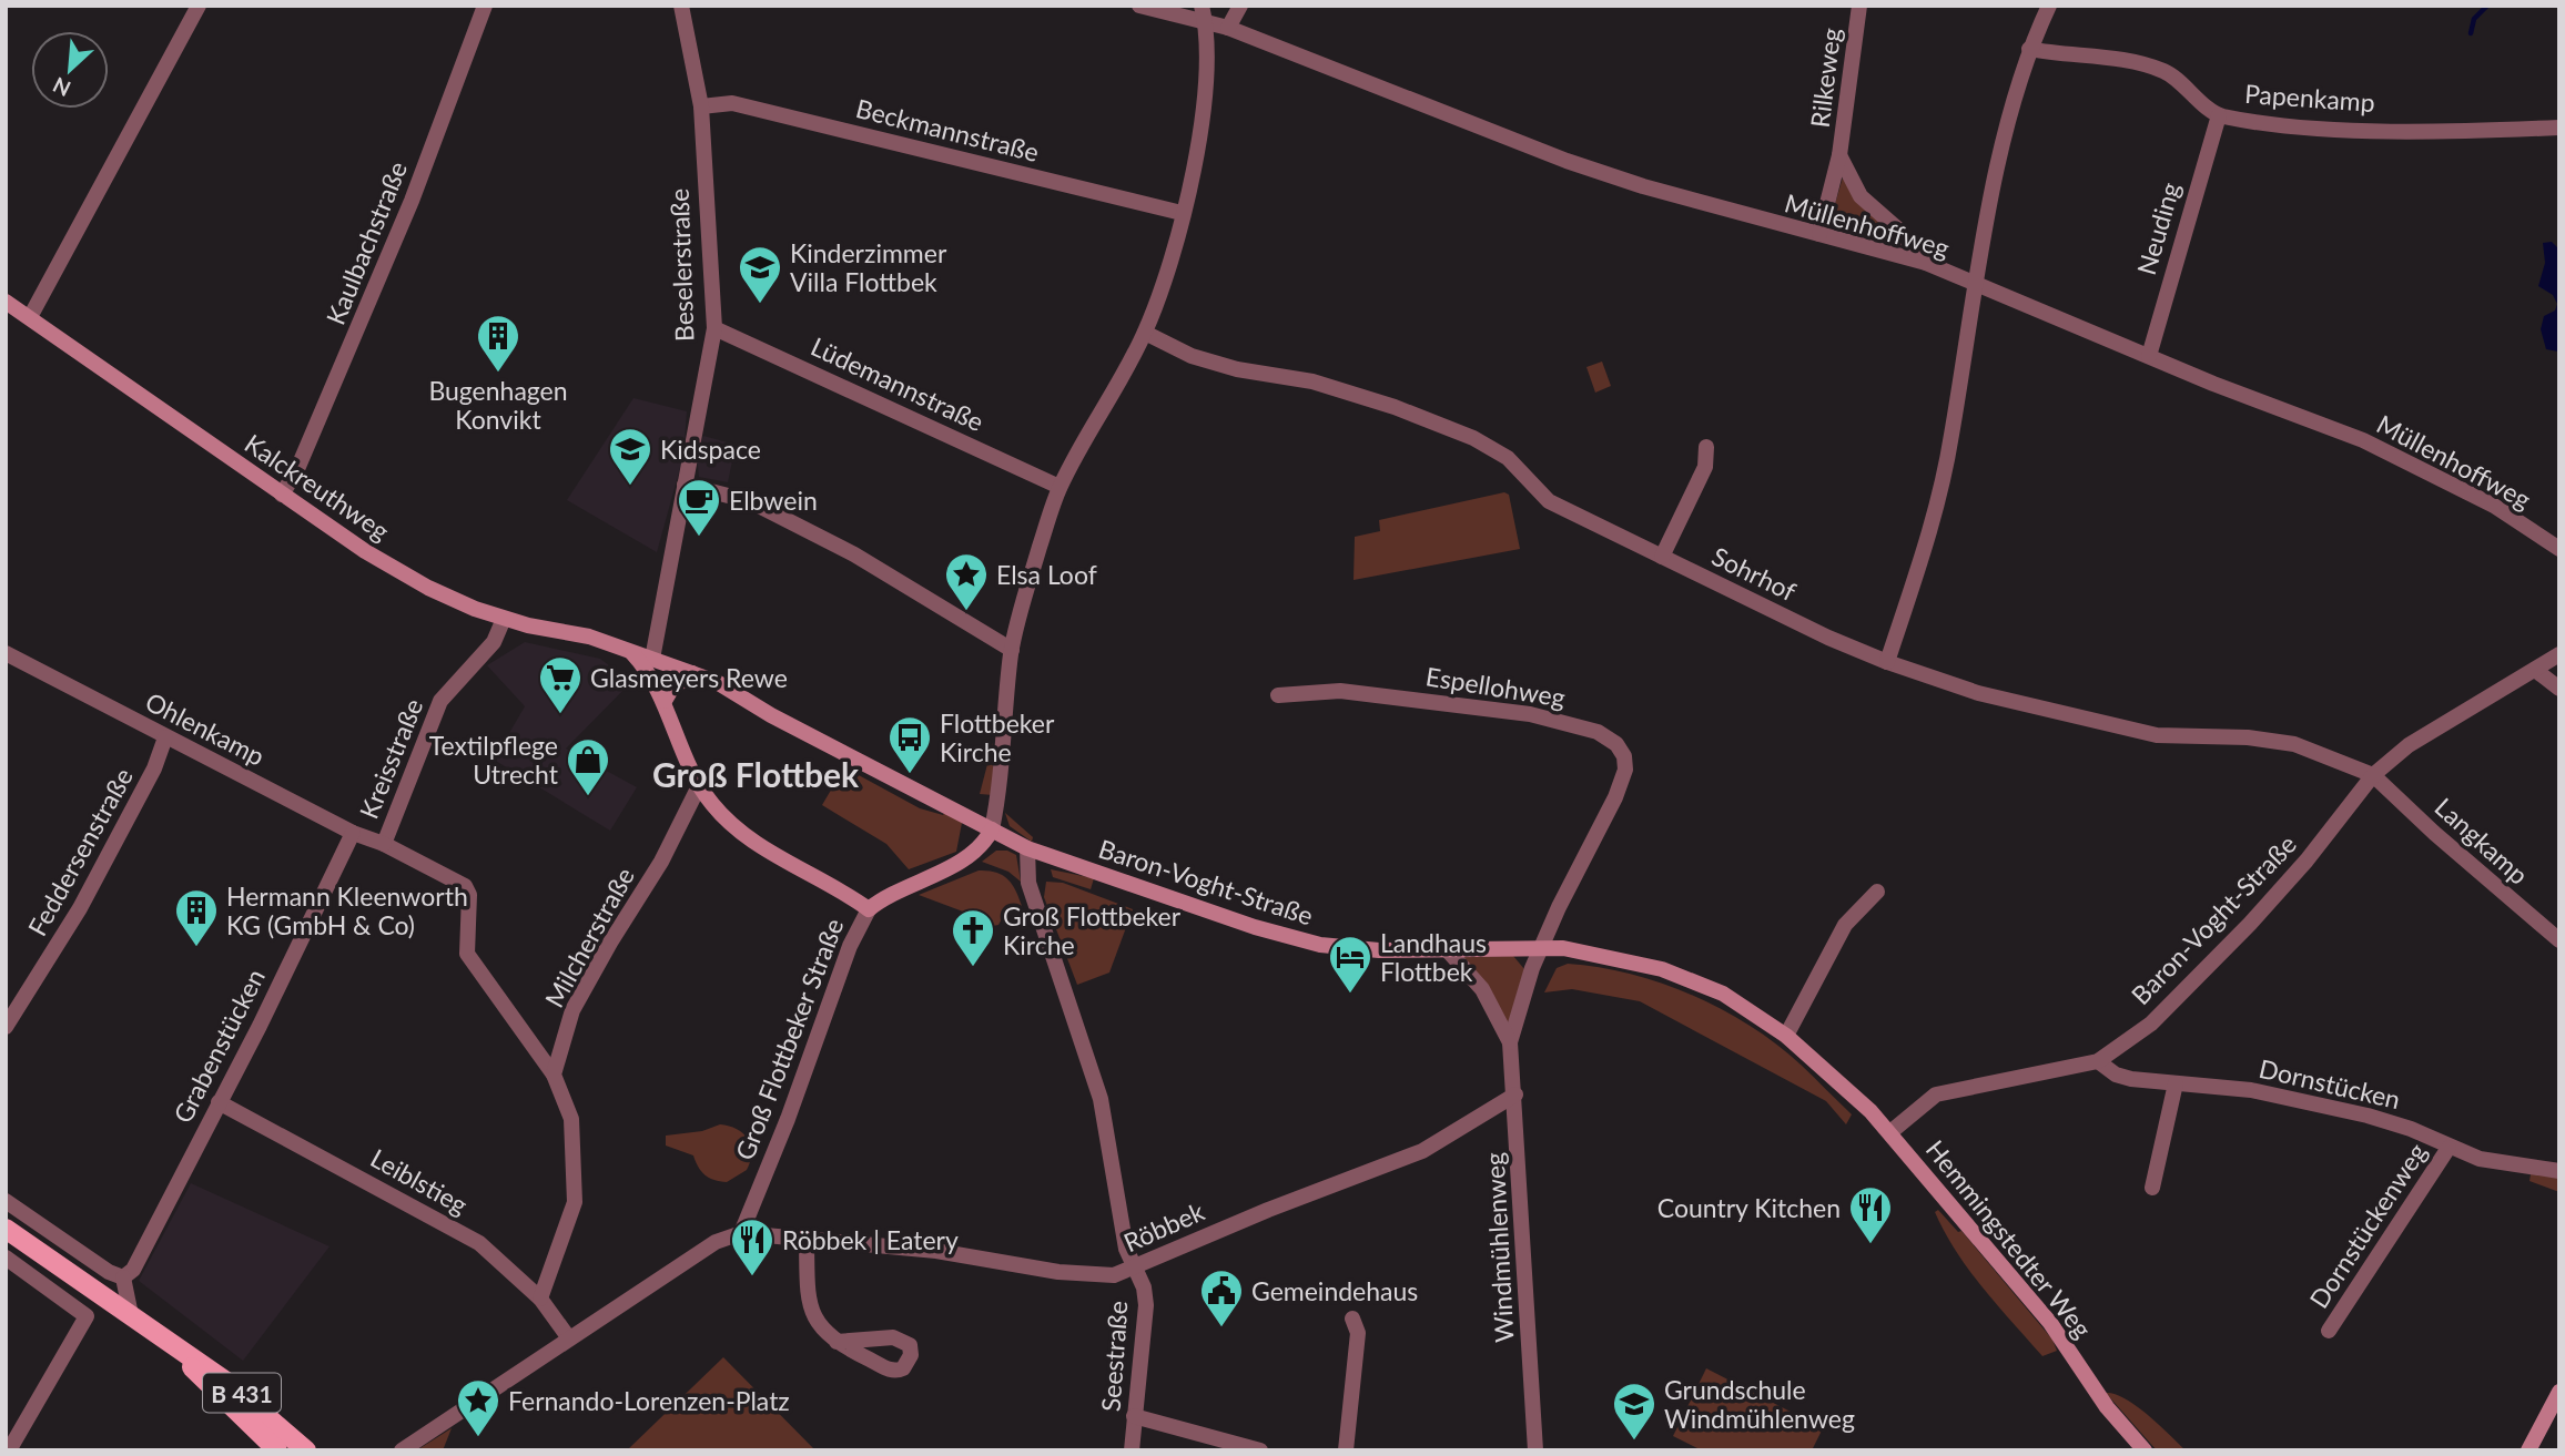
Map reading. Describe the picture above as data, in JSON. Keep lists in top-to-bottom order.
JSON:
{
  "streets": {
    "main road": ["B 431"],
    "street": [
      "Rilkeweg",
      "Papenkamp",
      "Beckmannstraße",
      "Müllenhoffweg",
      "Neuding",
      "Kaulbachstraße",
      "Beselerstraße",
      "Lüdemannstraße",
      "Kalckreuthweg",
      "Sohrhof",
      "Espellohweg",
      "Ohlenkamp",
      "Kreisstraße",
      "Langkamp",
      "Feddersenstraße",
      "Baron-Voght-Straße",
      "Milcherstraße",
      "Groß Flottbeker Straße",
      "Grabenstücken",
      "Dornstücken",
      "Leiblstieg",
      "Dornstückenweg",
      "Röbbek",
      "Hemmingstedter Weg",
      "Windmühlenweg",
      "Seestraße"
    ]
  },
  "crossings": [
    ["Rilkeweg", "Müllenhoffweg"],
    ["Papenkamp", "Neuding"],
    ["Beckmannstraße", "Beselerstraße"],
    ["Müllenhoffweg", "Neuding"],
    ["Kaulbachstraße", "Kalckreuthweg"],
    ["Beselerstraße", "Lüdemannstraße"],
    ["Beselerstraße", "Baron-Voght-Straße"],
    ["Kalckreuthweg", "Kreisstraße"],
    ["Kalckreuthweg", "Baron-Voght-Straße"],
    ["Sohrhof", "Langkamp"],
    ["Sohrhof", "Baron-Voght-Straße"],
    ["Espellohweg", "Baron-Voght-Straße"],
    ["Espellohweg", "Windmühlenweg"],
    ["Ohlenkamp", "Kreisstraße"],
    ["Ohlenkamp", "Feddersenstraße"],
    ["Ohlenkamp", "Grabenstücken"],
    ["Kreisstraße", "Milcherstraße"],
    ["Langkamp", "Baron-Voght-Straße"],
    ["Baron-Voght-Straße", "Groß Flottbeker Straße"],
    ["Baron-Voght-Straße", "Dornstücken"],
    ["Baron-Voght-Straße", "Hemmingstedter Weg"],
    ["Baron-Voght-Straße", "Windmühlenweg"],
    ["Baron-Voght-Straße", "Seestraße"],
    ["Groß Flottbeker Straße", "Röbbek"],
    ["Grabenstücken", "Leiblstieg"],
    ["Dornstücken", "Dornstückenweg"],
    ["Röbbek", "Windmühlenweg"],
    ["Röbbek", "Seestraße"]
  ],
  "districts": ["Groß Flottbek"],
  "places": {
    "school or university": ["Kinderzimmer Villa Flottbek", "Kidspace", "Grundschule Windmühlenweg"],
    "building": ["Bugenhagen Konvikt", "Hermann Kleenworth KG (GmbH & Co)"],
    "cafe": ["Elbwein"],
    "place": ["Elsa Loof", "Fernando-Lorenzen-Platz"],
    "supermarket": ["Glasmeyers Rewe"],
    "bus stop": ["Flottbeker Kirche"],
    "shop": ["Textilpflege Utrecht"],
    "church": ["Groß Flottbeker Kirche"],
    "hotel": ["Landhaus Flottbek"],
    "restaurant": ["Country Kitchen", "Röbbek | Eatery"],
    "public building": ["Gemeindehaus"]
  },
  "north": "bottom left"
}
